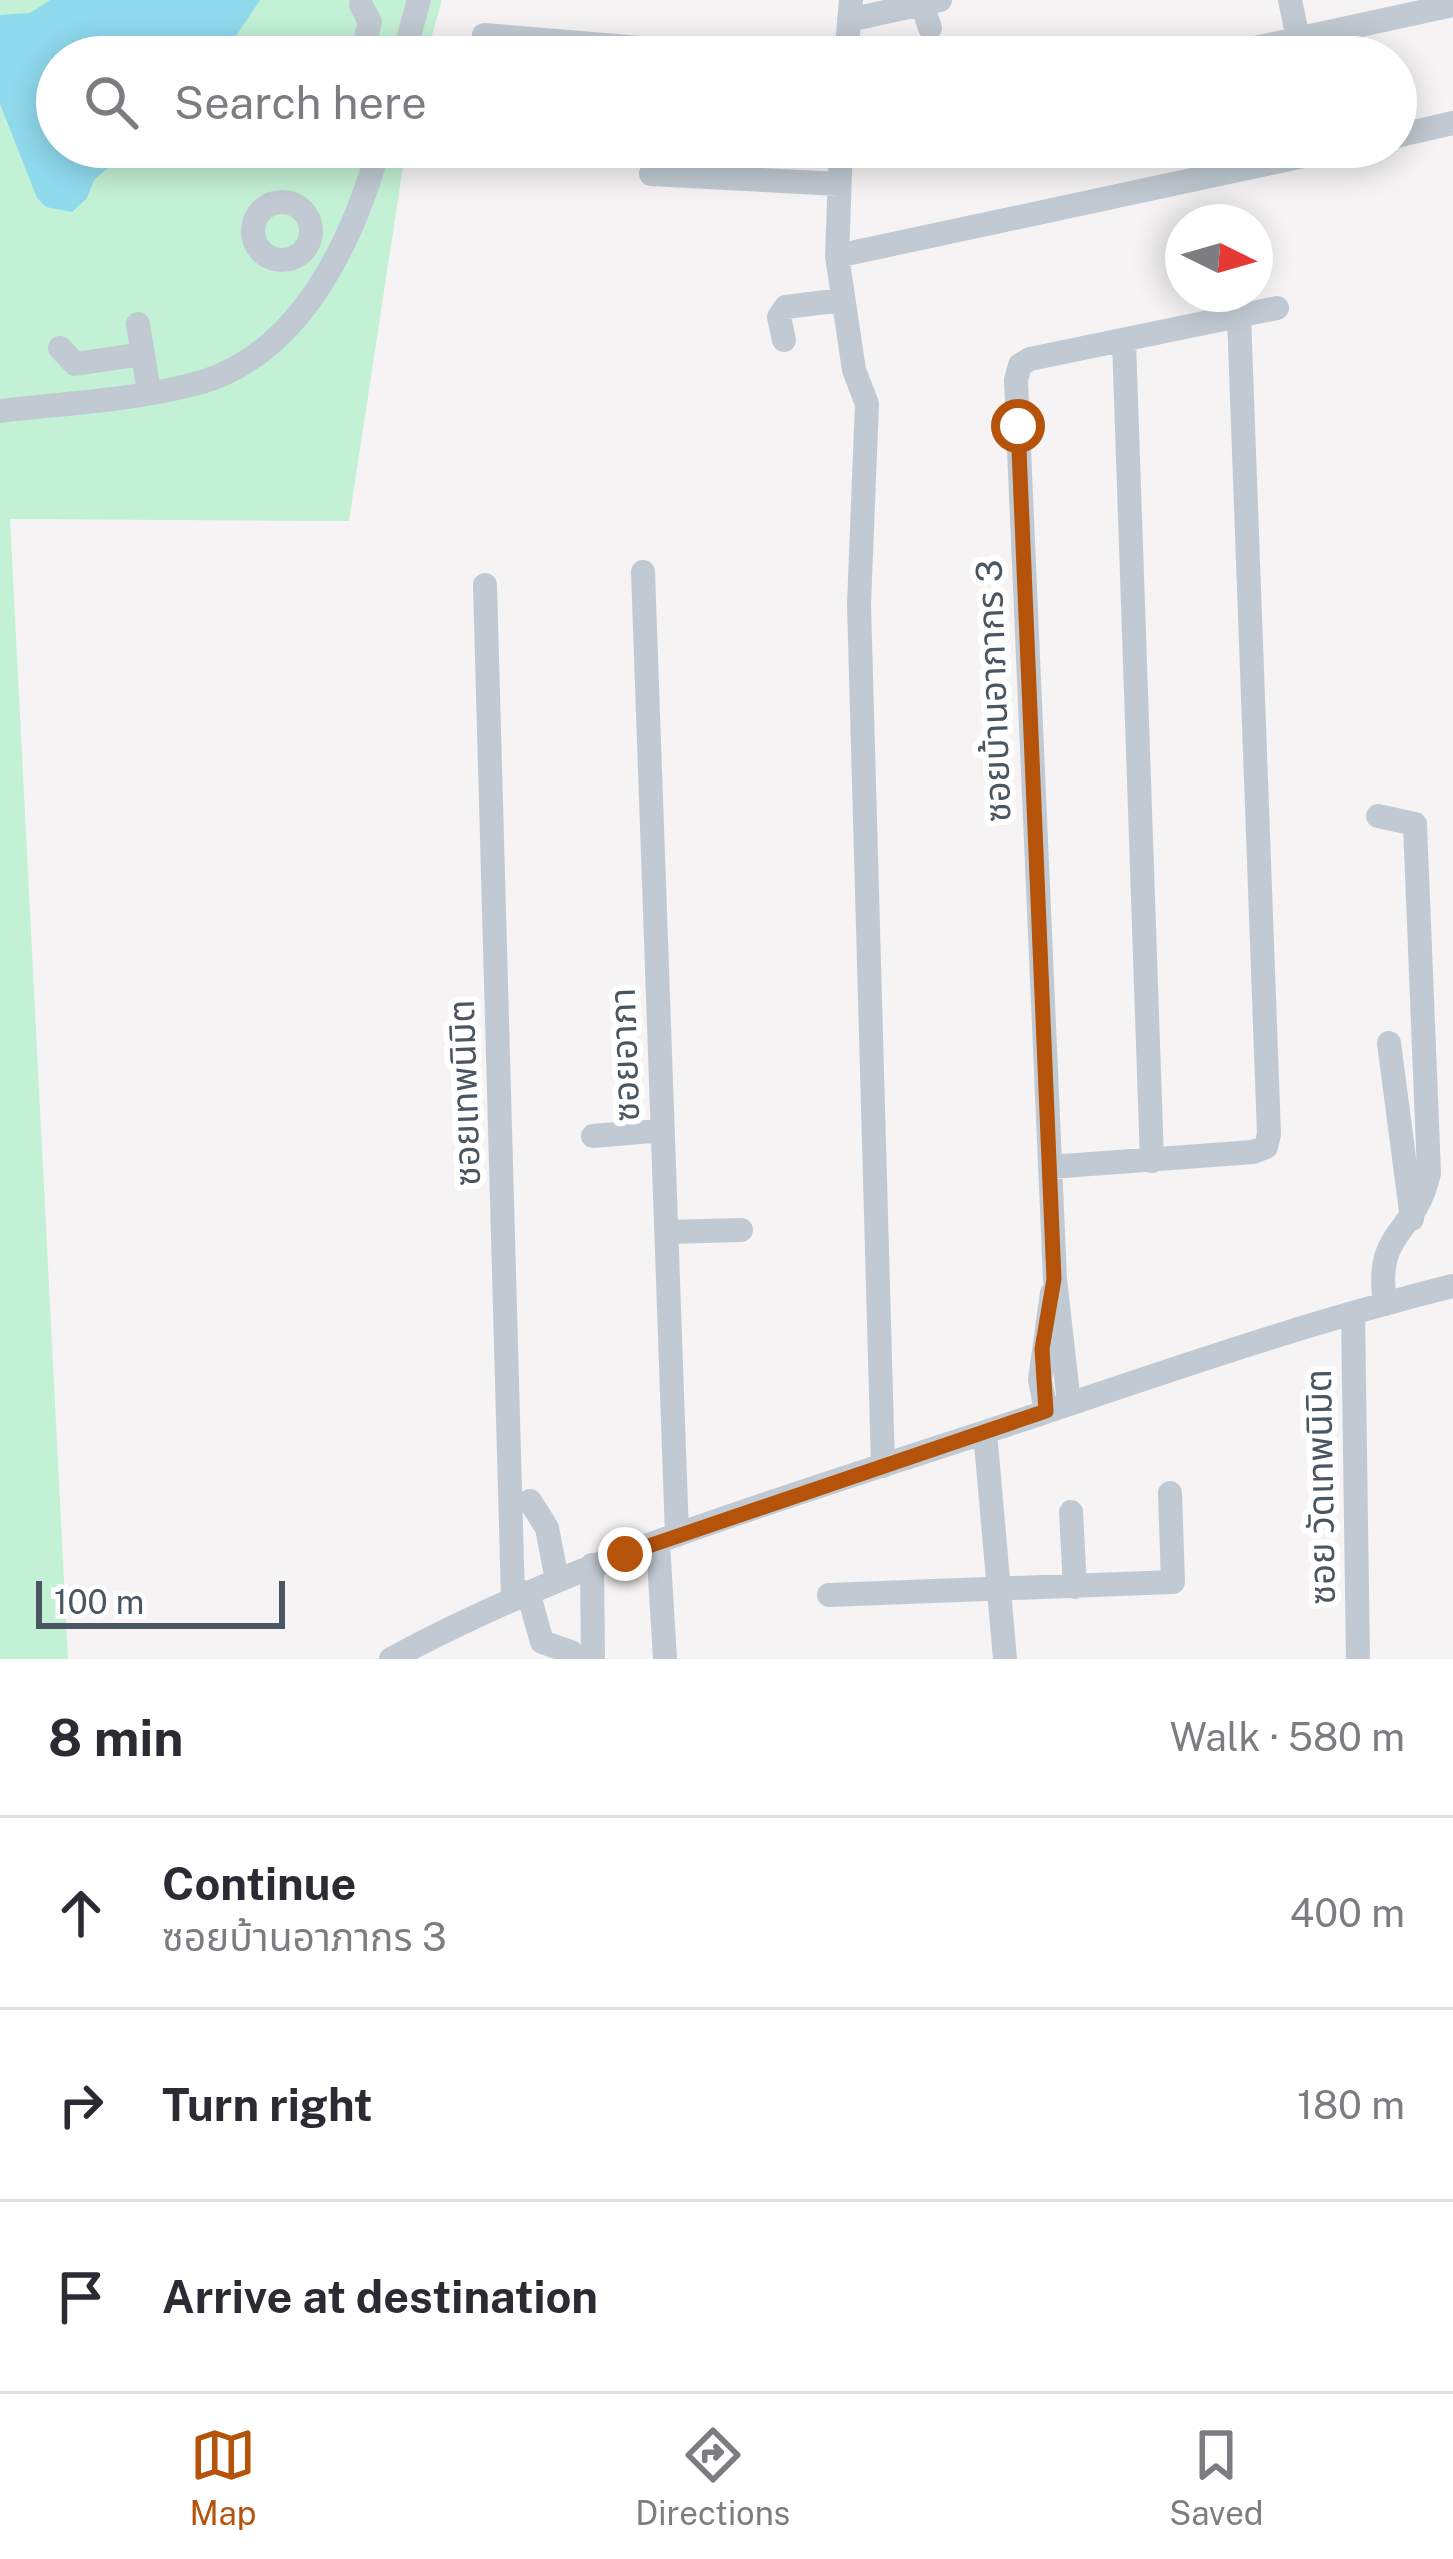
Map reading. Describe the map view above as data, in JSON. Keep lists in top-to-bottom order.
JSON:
{
  "streets": {
    "street": [
      "ซอยบ้านอาภากร 3",
      "ซอยอาภา",
      "ซอยเทพนิมิต",
      "ซอย วัดเทพนิมิต"
    ]
  },
  "scale_bar": "100 m",
  "north": "right",
  "page": {
    "search": "Search here",
    "scale": "100 m",
    "heading": ["8 min", "Walk · 580 m"],
    "list": [
      ["Continue", "ซอยบ้านอาภากร 3", "400 m"],
      ["Turn right", "180 m"],
      "Arrive at destination"
    ],
    "nav": ["Map", "Directions", "Saved"]
  }
}
